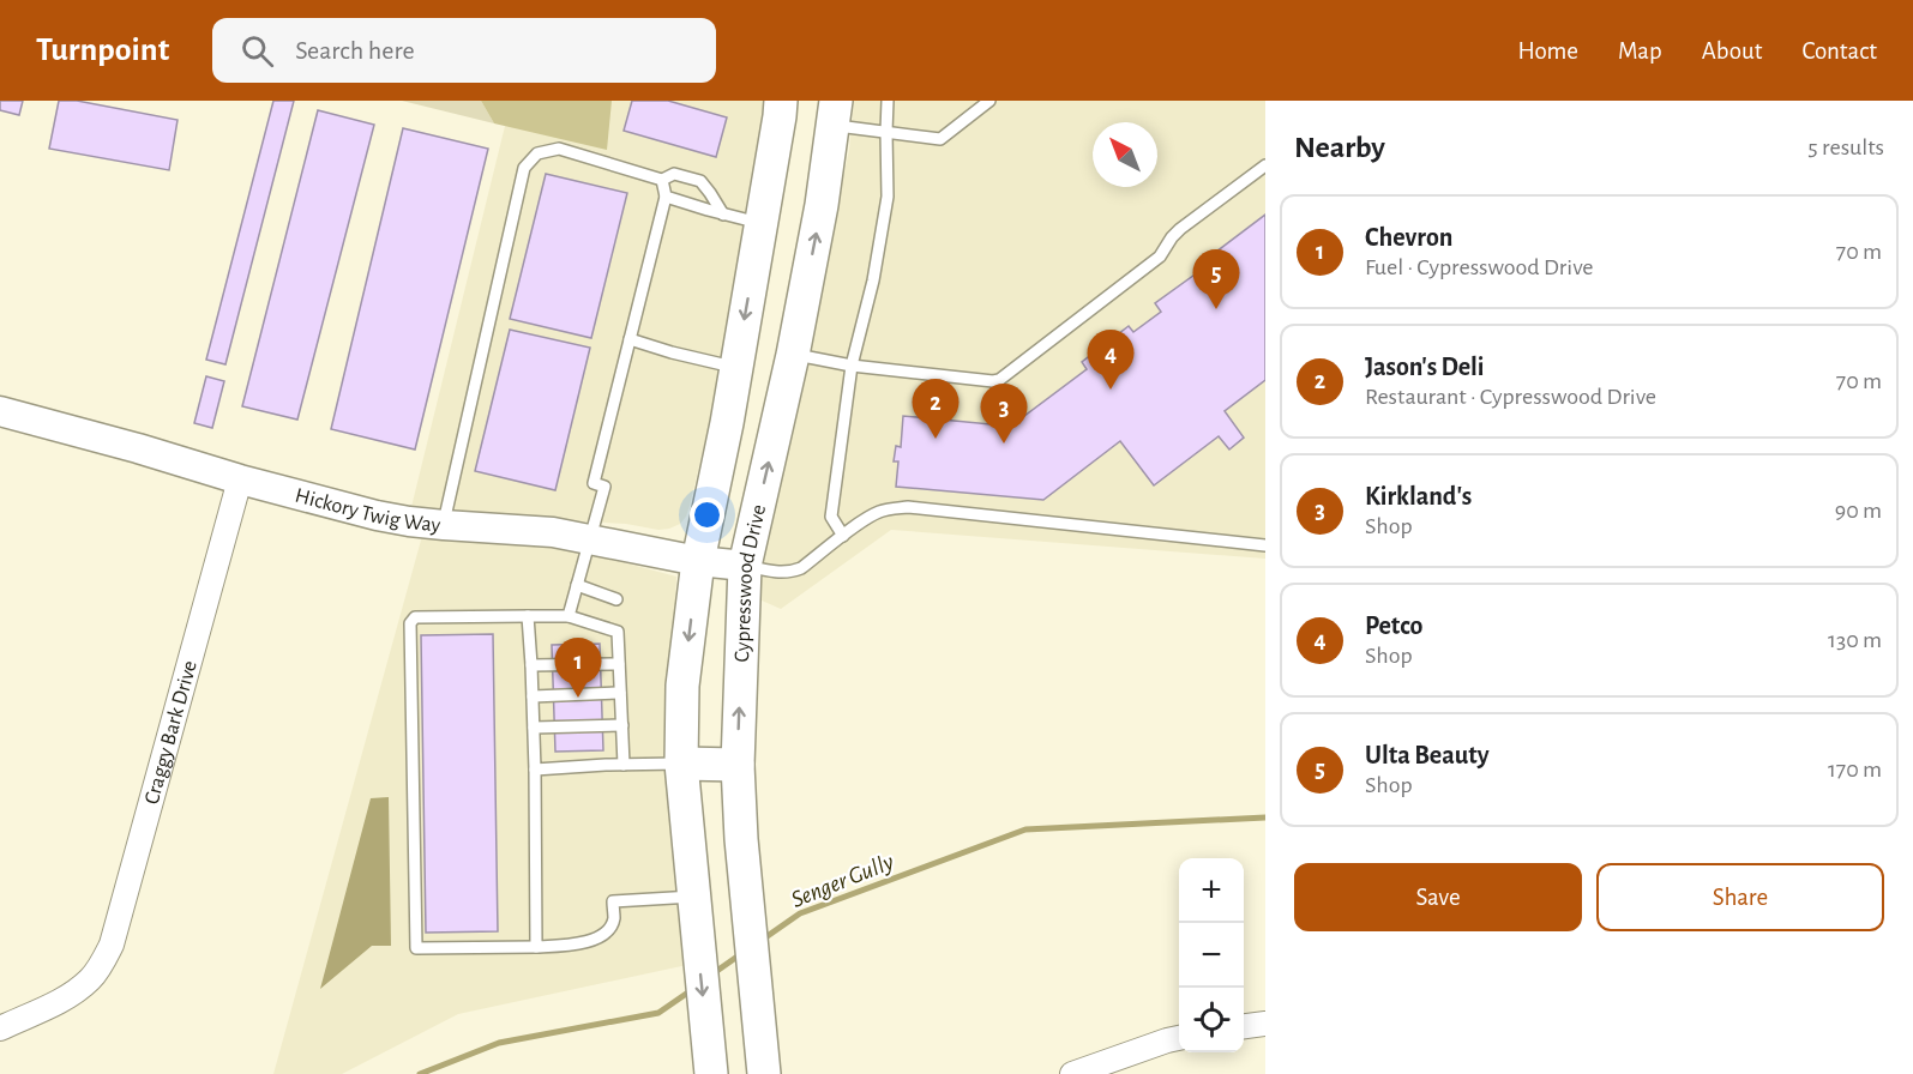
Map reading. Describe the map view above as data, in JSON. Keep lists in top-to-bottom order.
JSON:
{
  "streets": {
    "main road": ["Cypresswood Drive"],
    "street": ["Hickory Twig Way", "Craggy Bark Drive"]
  },
  "crossings": [
    ["Hickory Twig Way", "Cypresswood Drive"],
    ["Hickory Twig Way", "Craggy Bark Drive"]
  ],
  "water": ["Senger Gully"],
  "north": "top left",
  "page": {
    "header": "Turnpoint",
    "search": "Search here",
    "nav": [
      "Home",
      "Map",
      "About",
      "Contact"
    ],
    "heading": ["Nearby", "5 results"],
    "list": [
      {
        "mark": "1",
        "name": "Chevron",
        "note": "Fuel · Cypresswood Drive",
        "value": "70 m"
      },
      {
        "mark": "2",
        "name": "Jason's Deli",
        "note": "Restaurant · Cypresswood Drive",
        "value": "70 m"
      },
      {
        "mark": "3",
        "name": "Kirkland's",
        "note": "Shop",
        "value": "90 m"
      },
      {
        "mark": "4",
        "name": "Petco",
        "note": "Shop",
        "value": "130 m"
      },
      {
        "mark": "5",
        "name": "Ulta Beauty",
        "note": "Shop",
        "value": "170 m"
      }
    ],
    "pins": [
      "5",
      "4",
      "2",
      "3",
      "1"
    ],
    "buttons": ["Save", "Share"],
    "map_buttons": ["+", "−"]
  }
}
